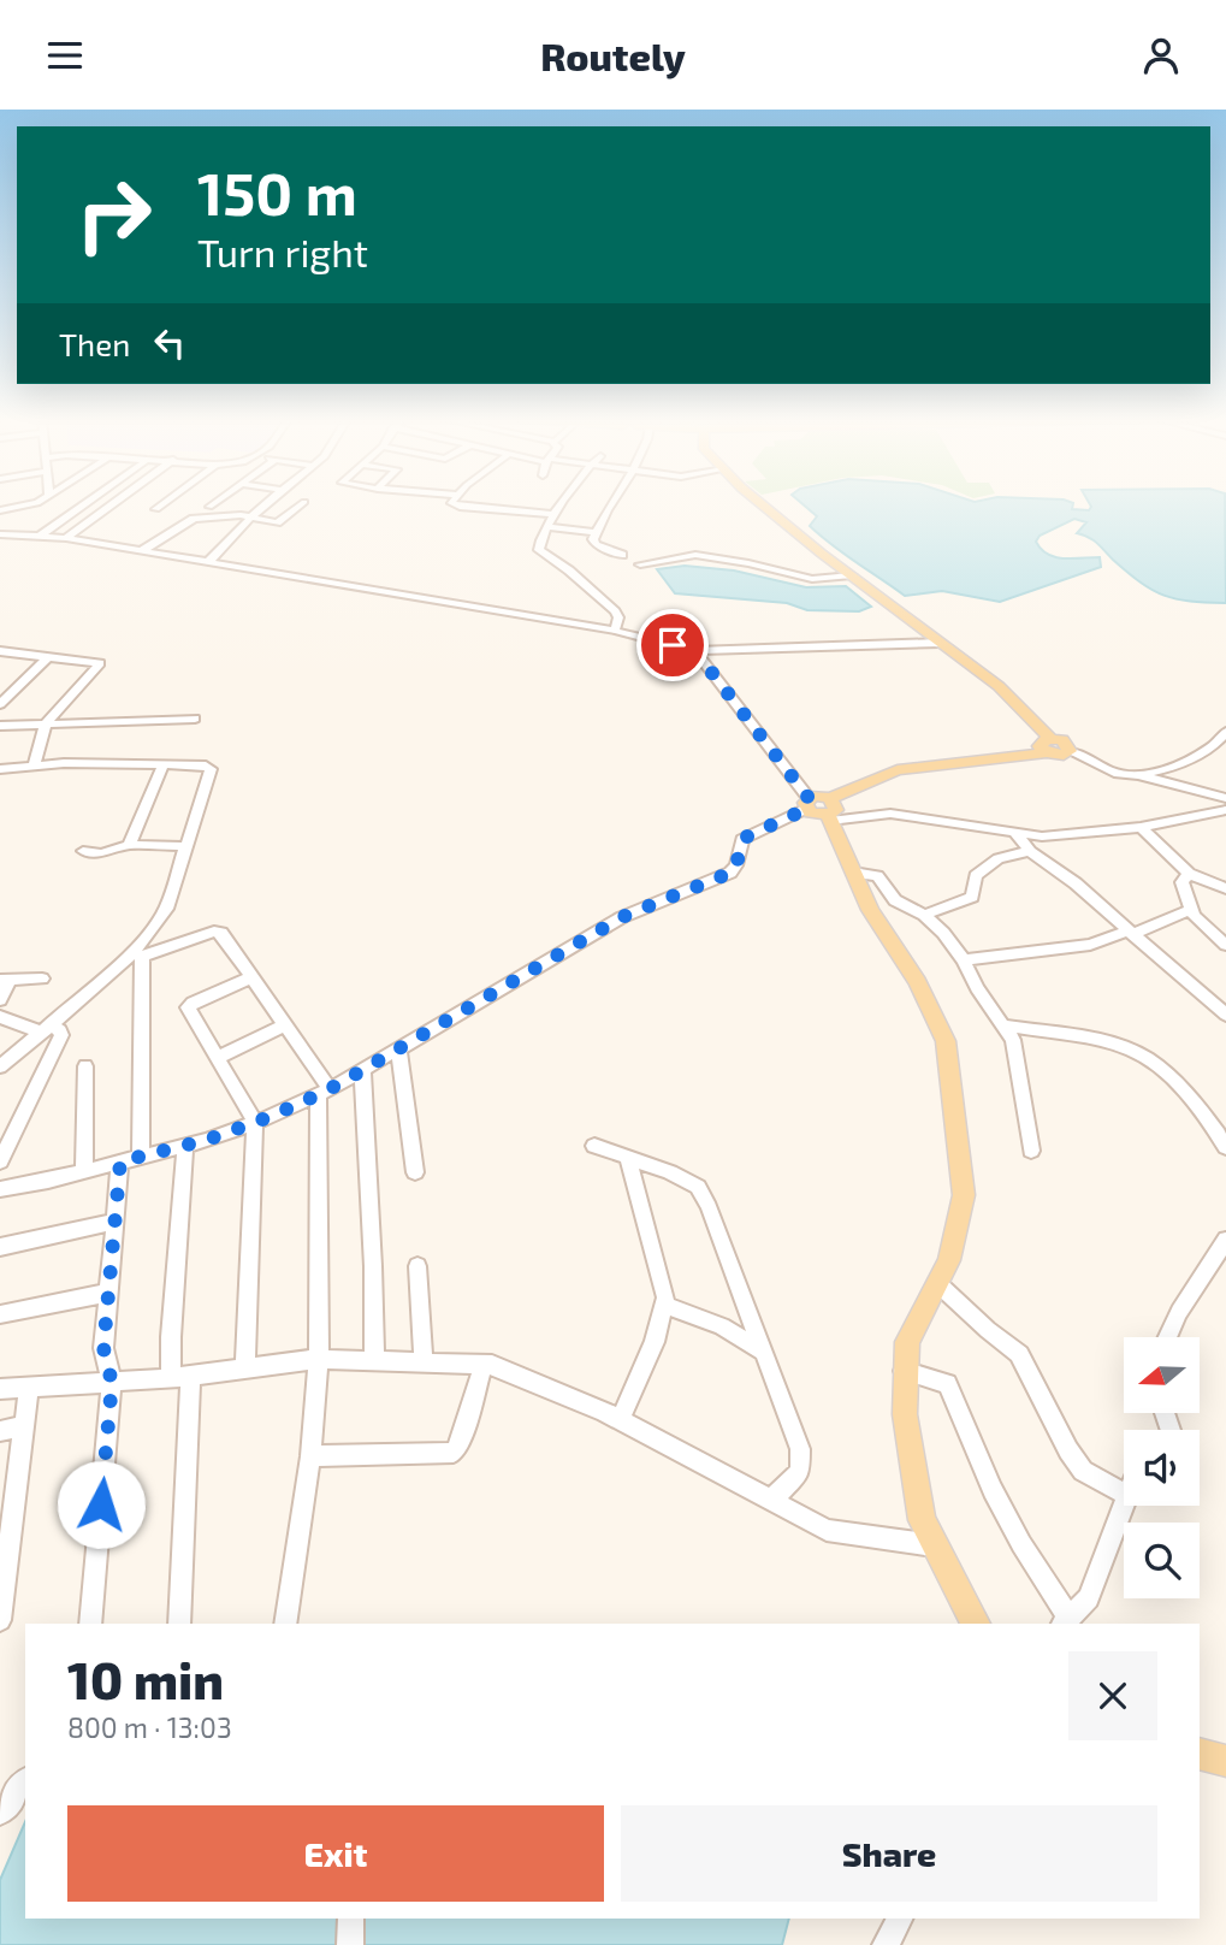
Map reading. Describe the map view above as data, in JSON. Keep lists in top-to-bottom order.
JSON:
{
  "north": "left",
  "page": {
    "header": "Routely",
    "turn": ["150 m", "Turn right"],
    "then": "Then",
    "heading": ["10 min", "800 m · 13:03"],
    "buttons": ["Exit", "Share"]
  }
}
